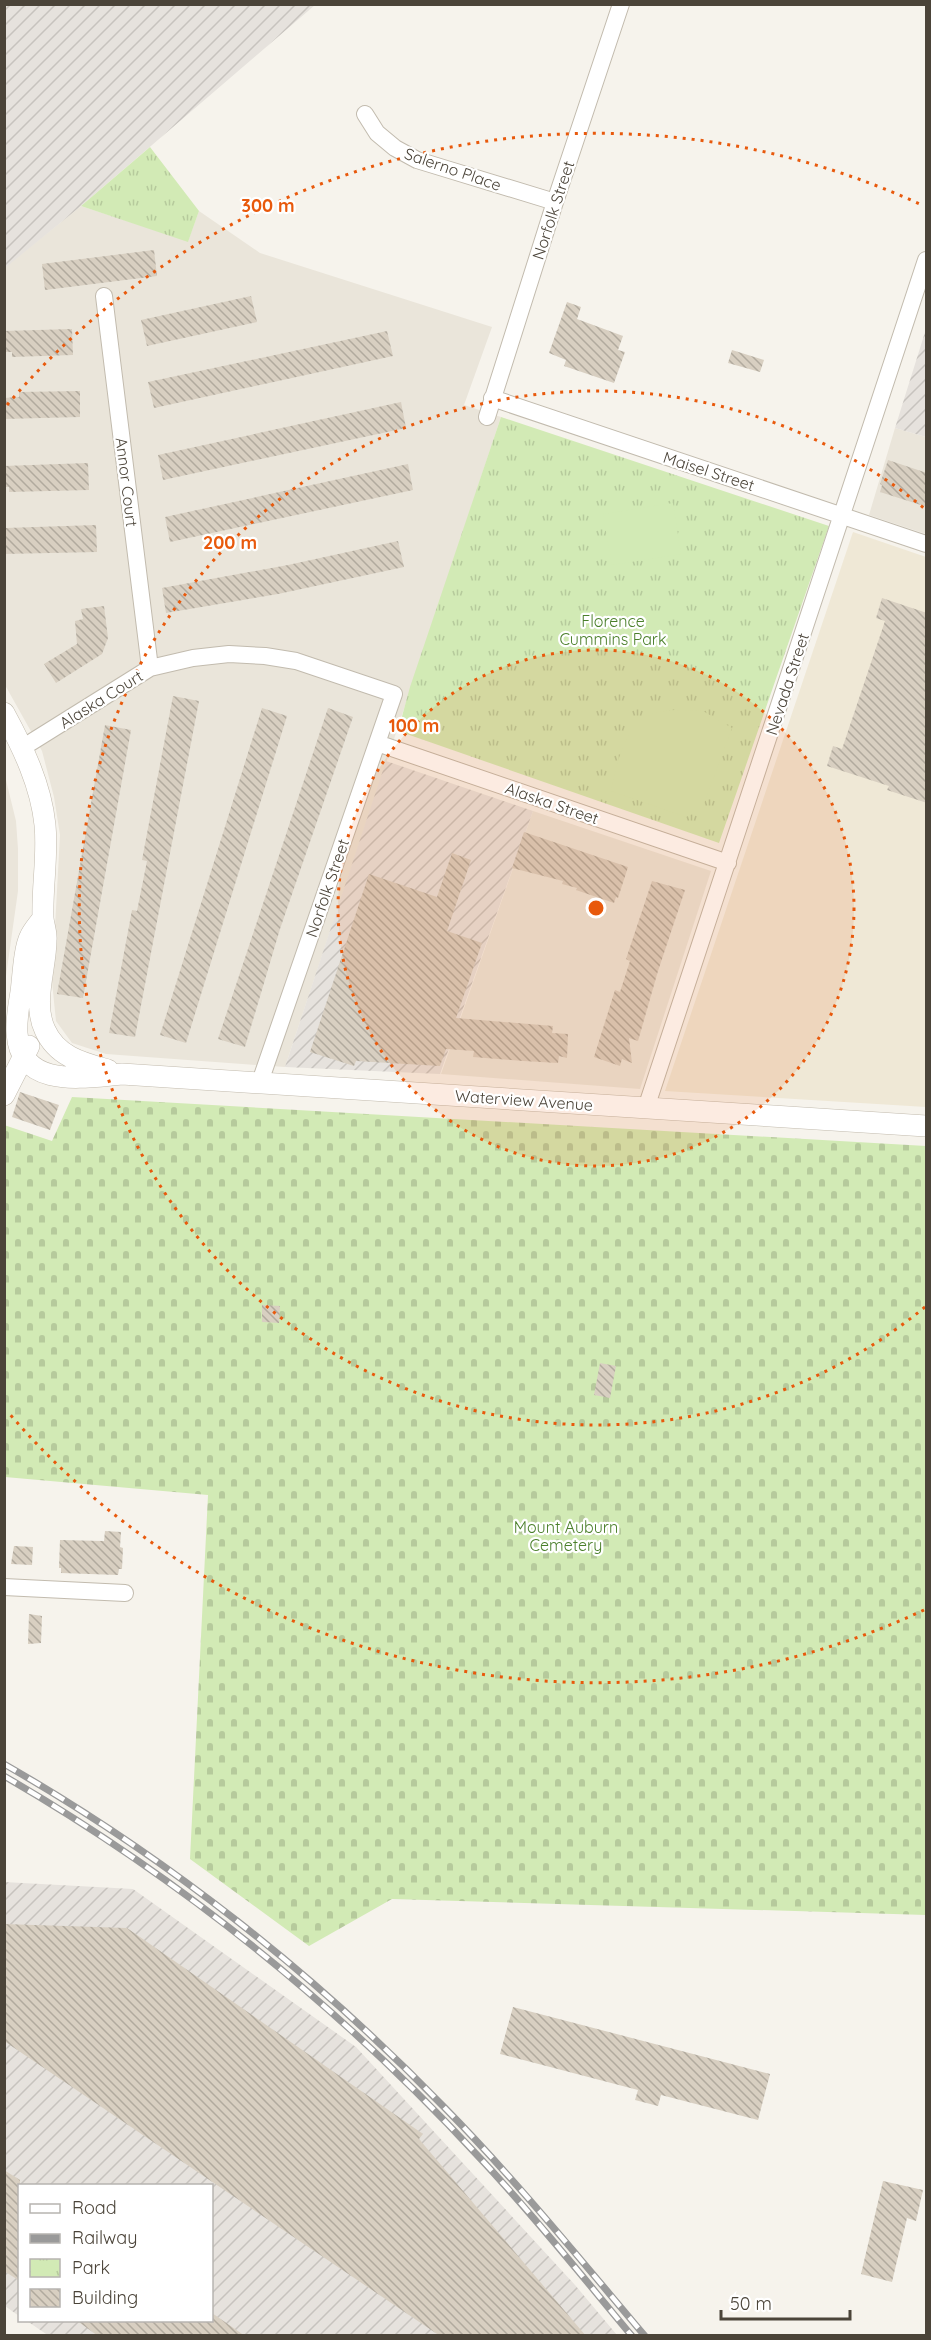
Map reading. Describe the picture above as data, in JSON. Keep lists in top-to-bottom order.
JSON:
{
  "streets": {
    "street": [
      "Salerno Place",
      "Norfolk Street",
      "Maisel Street",
      "Annor Court",
      "Nevada Street",
      "Alaska Court",
      "Alaska Street",
      "Waterview Avenue"
    ]
  },
  "crossings": [
    ["Salerno Place", "Norfolk Street"],
    ["Norfolk Street", "Maisel Street"],
    ["Norfolk Street", "Alaska Court"],
    ["Norfolk Street", "Alaska Street"],
    ["Norfolk Street", "Waterview Avenue"],
    ["Maisel Street", "Nevada Street"],
    ["Annor Court", "Alaska Court"],
    ["Nevada Street", "Alaska Street"],
    ["Nevada Street", "Waterview Avenue"]
  ],
  "parks": ["Florence Cummins Park", "Mount Auburn Cemetery"],
  "legend": [
    "Road",
    "Railway",
    "Park",
    "Building"
  ],
  "scale_bar": "50 m",
  "rings": ["300 m", "200 m", "100 m"]
}
